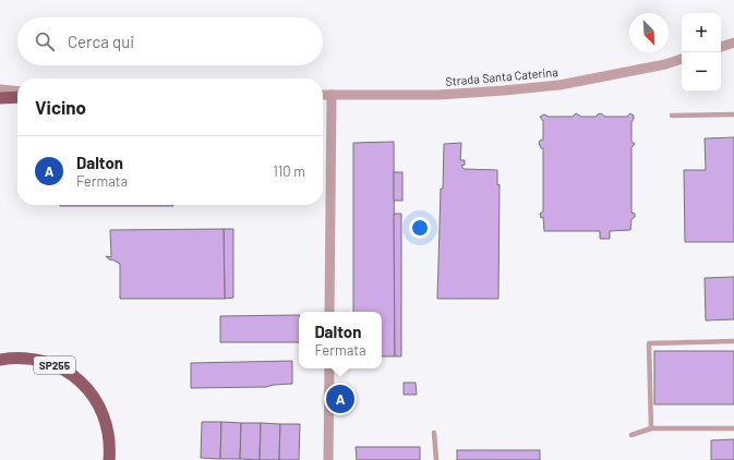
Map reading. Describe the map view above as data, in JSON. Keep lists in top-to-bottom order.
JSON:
{
  "streets": {
    "main road": ["SP255"],
    "street": ["Strada Santa Caterina"]
  },
  "north": "bottom right",
  "page": {
    "map_buttons": ["+", "−"],
    "search": "Cerca qui",
    "heading": "Vicino",
    "list": [
      {
        "mark": "A",
        "name": "Dalton",
        "note": "Fermata",
        "value": "110 m"
      }
    ],
    "popup": ["Dalton", "Fermata"],
    "pins": "A"
  }
}
